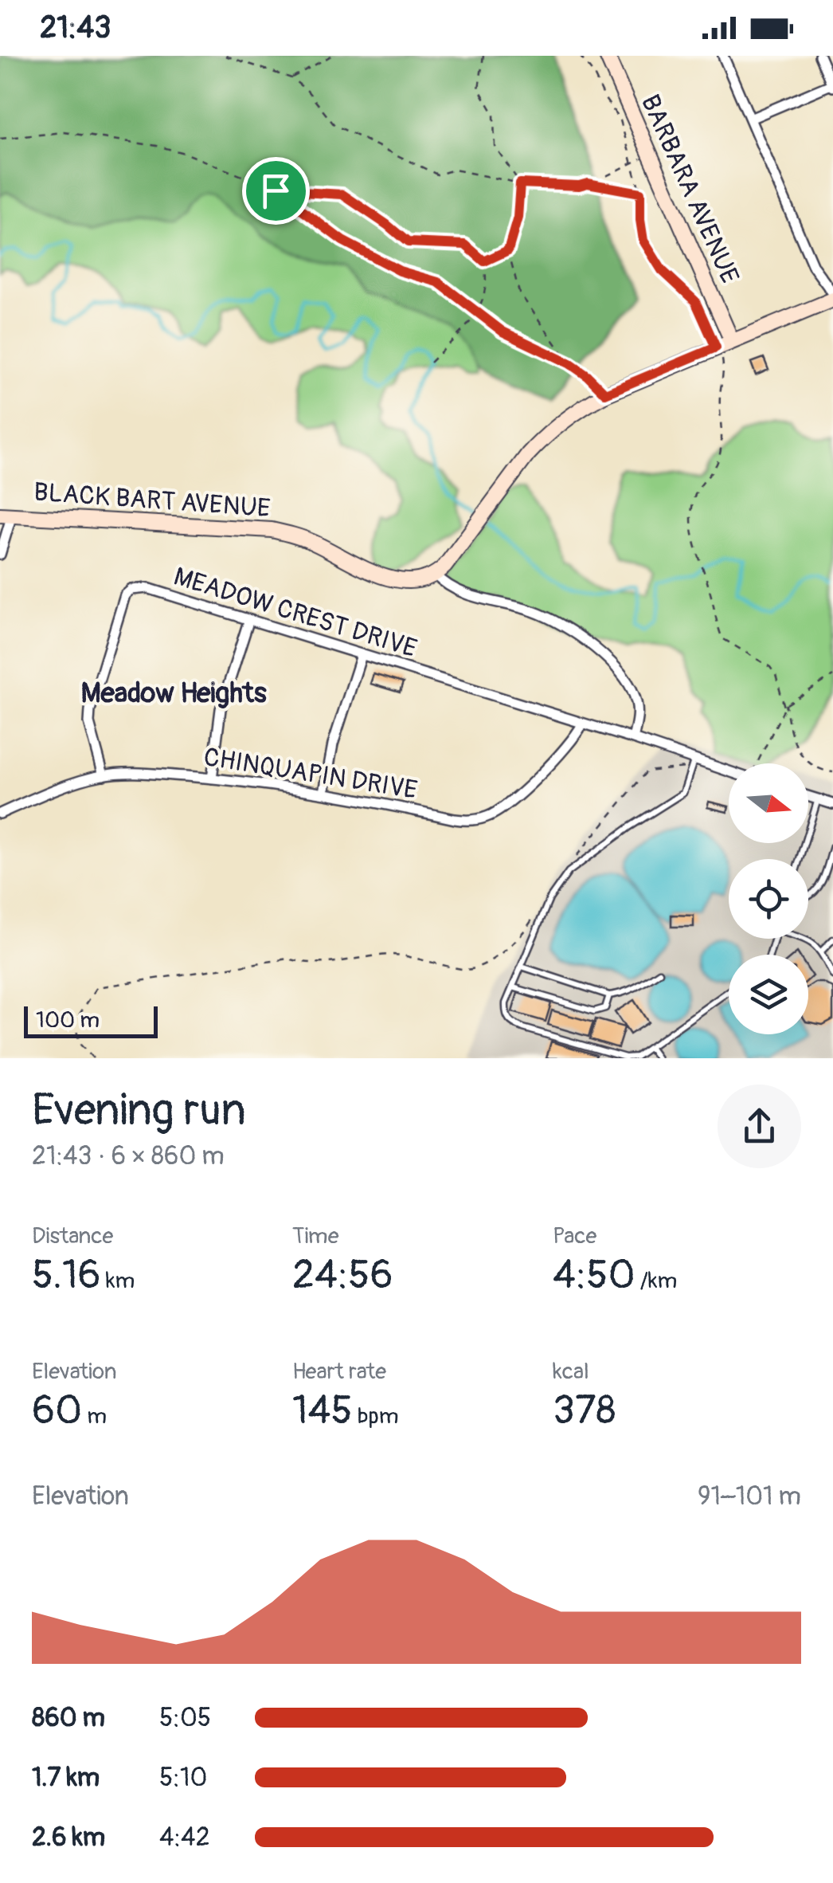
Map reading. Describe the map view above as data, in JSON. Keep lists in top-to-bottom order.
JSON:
{
  "streets": {
    "street": [
      "BARBARA AVENUE",
      "BLACK BART AVENUE",
      "MEADOW CREST DRIVE",
      "CHINQUAPIN DRIVE"
    ]
  },
  "crossings": [
    ["MEADOW CREST DRIVE", "CHINQUAPIN DRIVE"]
  ],
  "districts": ["Meadow Heights"],
  "scale_bar": "100 m",
  "north": "right",
  "page": {
    "status": "21:43",
    "scale": "100 m",
    "heading": ["Evening run", "21:43 · 6 × 860 m"],
    "stats": [
      ["Distance", "5.16 km"],
      ["Time", "24:56"],
      ["Pace", "4:50 /km"],
      ["Elevation", "60 m"],
      ["Heart rate", "145 bpm"],
      ["kcal", "378"]
    ],
    "chart": ["Elevation", "91–101 m"],
    "list": [
      {
        "name": "860 m",
        "note": "5:05"
      },
      {
        "name": "1.7 km",
        "note": "5:10"
      },
      {
        "name": "2.6 km",
        "note": "4:42"
      }
    ]
  }
}
